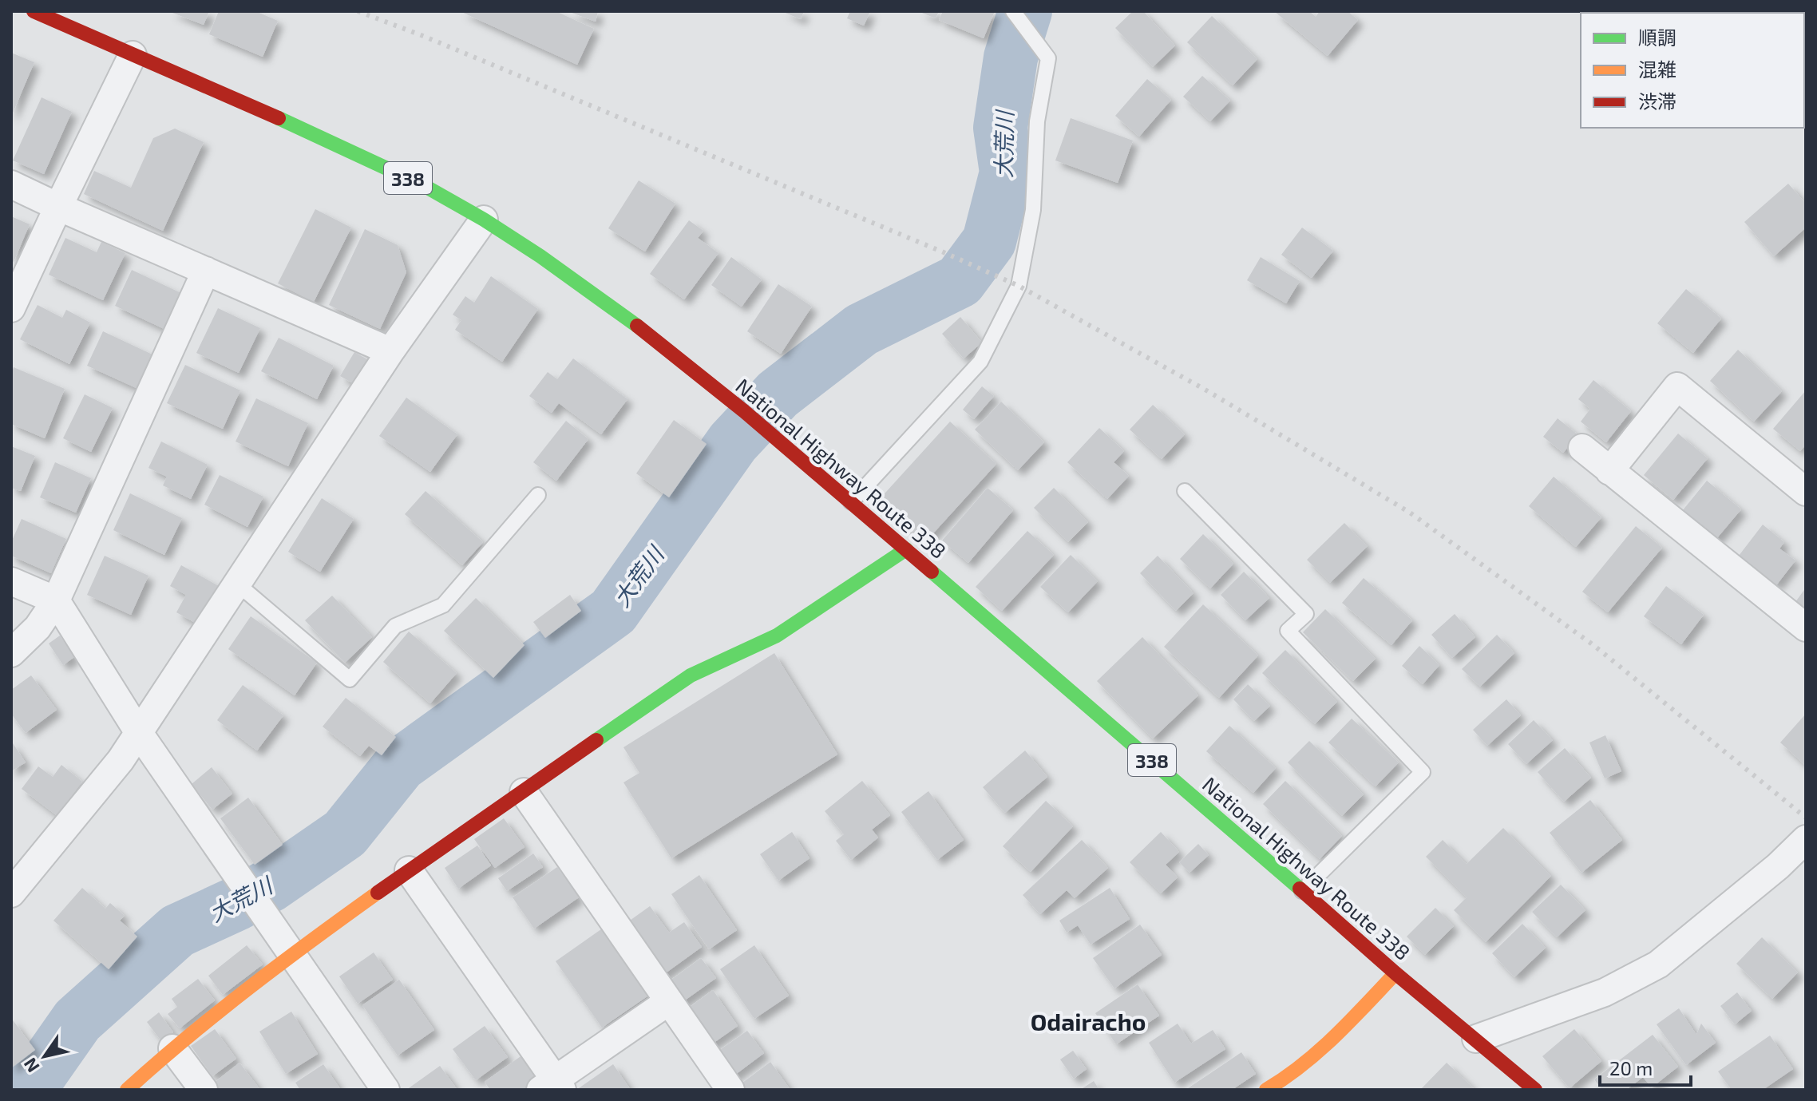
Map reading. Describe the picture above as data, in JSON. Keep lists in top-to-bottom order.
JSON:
{
  "streets": {
    "main road": ["338", "National Highway Route 338"]
  },
  "districts": ["Odairacho"],
  "water": ["大荒川"],
  "legend": ["順調", "混雑", "渋滞"],
  "scale_bar": "20 m",
  "north": "bottom left"
}
